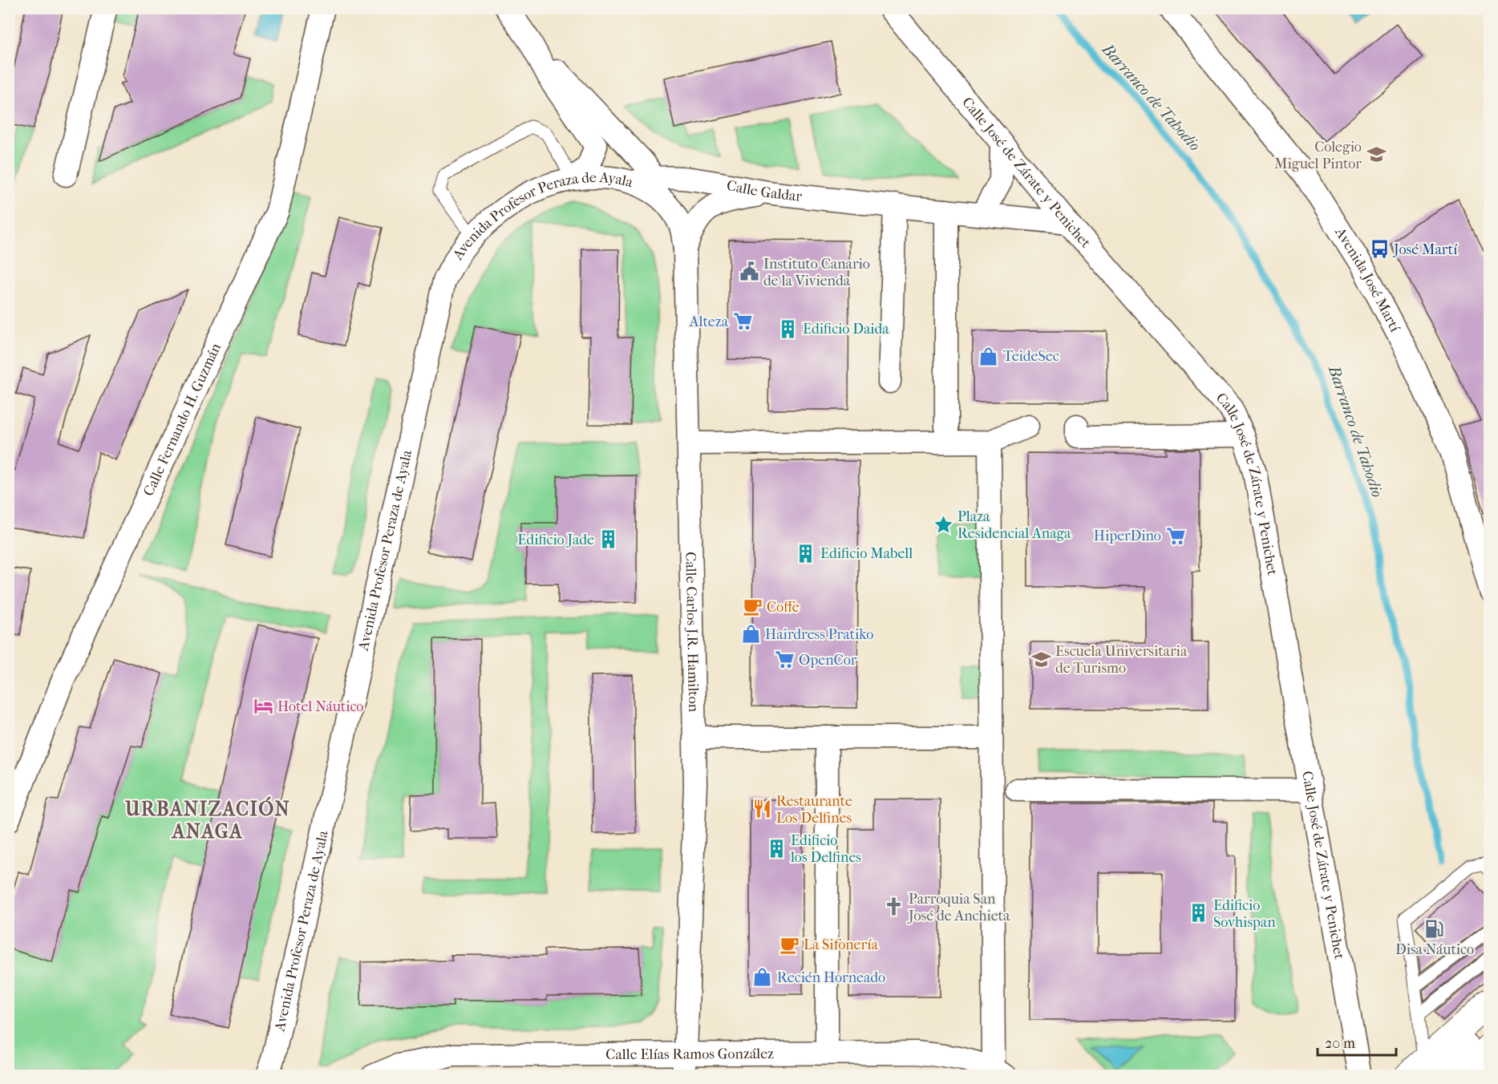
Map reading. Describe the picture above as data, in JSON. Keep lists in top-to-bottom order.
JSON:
{
  "streets": {
    "street": [
      "Calle José de Zárate y Penichet",
      "Calle Galdar",
      "Avenida Profesor Peraza de Ayala",
      "Avenida José Martí",
      "Calle Fernando H. Guzmán",
      "Calle Carlos J.R. Hamilton",
      "Calle Elías Ramos González"
    ]
  },
  "crossings": [
    ["Calle José de Zárate y Penichet", "Calle Galdar"],
    ["Calle Galdar", "Avenida Profesor Peraza de Ayala"],
    ["Calle Galdar", "Calle Carlos J.R. Hamilton"],
    ["Avenida Profesor Peraza de Ayala", "Calle Carlos J.R. Hamilton"],
    ["Calle Carlos J.R. Hamilton", "Calle Elías Ramos González"]
  ],
  "districts": ["URBANIZACIÓN ANAGA"],
  "water": ["Barranco de Tahodio"],
  "places": {
    "school or university": ["Colegio Miguel Pintor", "Escuela Universitaria de Turismo"],
    "bus stop": ["José Martí"],
    "public building": ["Instituto Canario de la Vivienda"],
    "supermarket": ["Alteza", "HiperDino", "OpenCor"],
    "building": [
      "Edificio Daida",
      "Edificio Jade",
      "Edificio Mabell",
      "Edificio los Delfines",
      "Edificio Sovhispan"
    ],
    "shop": ["TeideSec", "Hairdress Pratiko", "Recién Horneado"],
    "place": ["Plaza Residencial Anaga"],
    "cafe": ["Coffe", "La Sifonería"],
    "hotel": ["Hotel Náutico"],
    "restaurant": ["Restaurante Los Delfines"],
    "church": ["Parroquia San José de Anchieta"],
    "fuel station": ["Disa Náutico"]
  },
  "scale_bar": "20 m"
}
